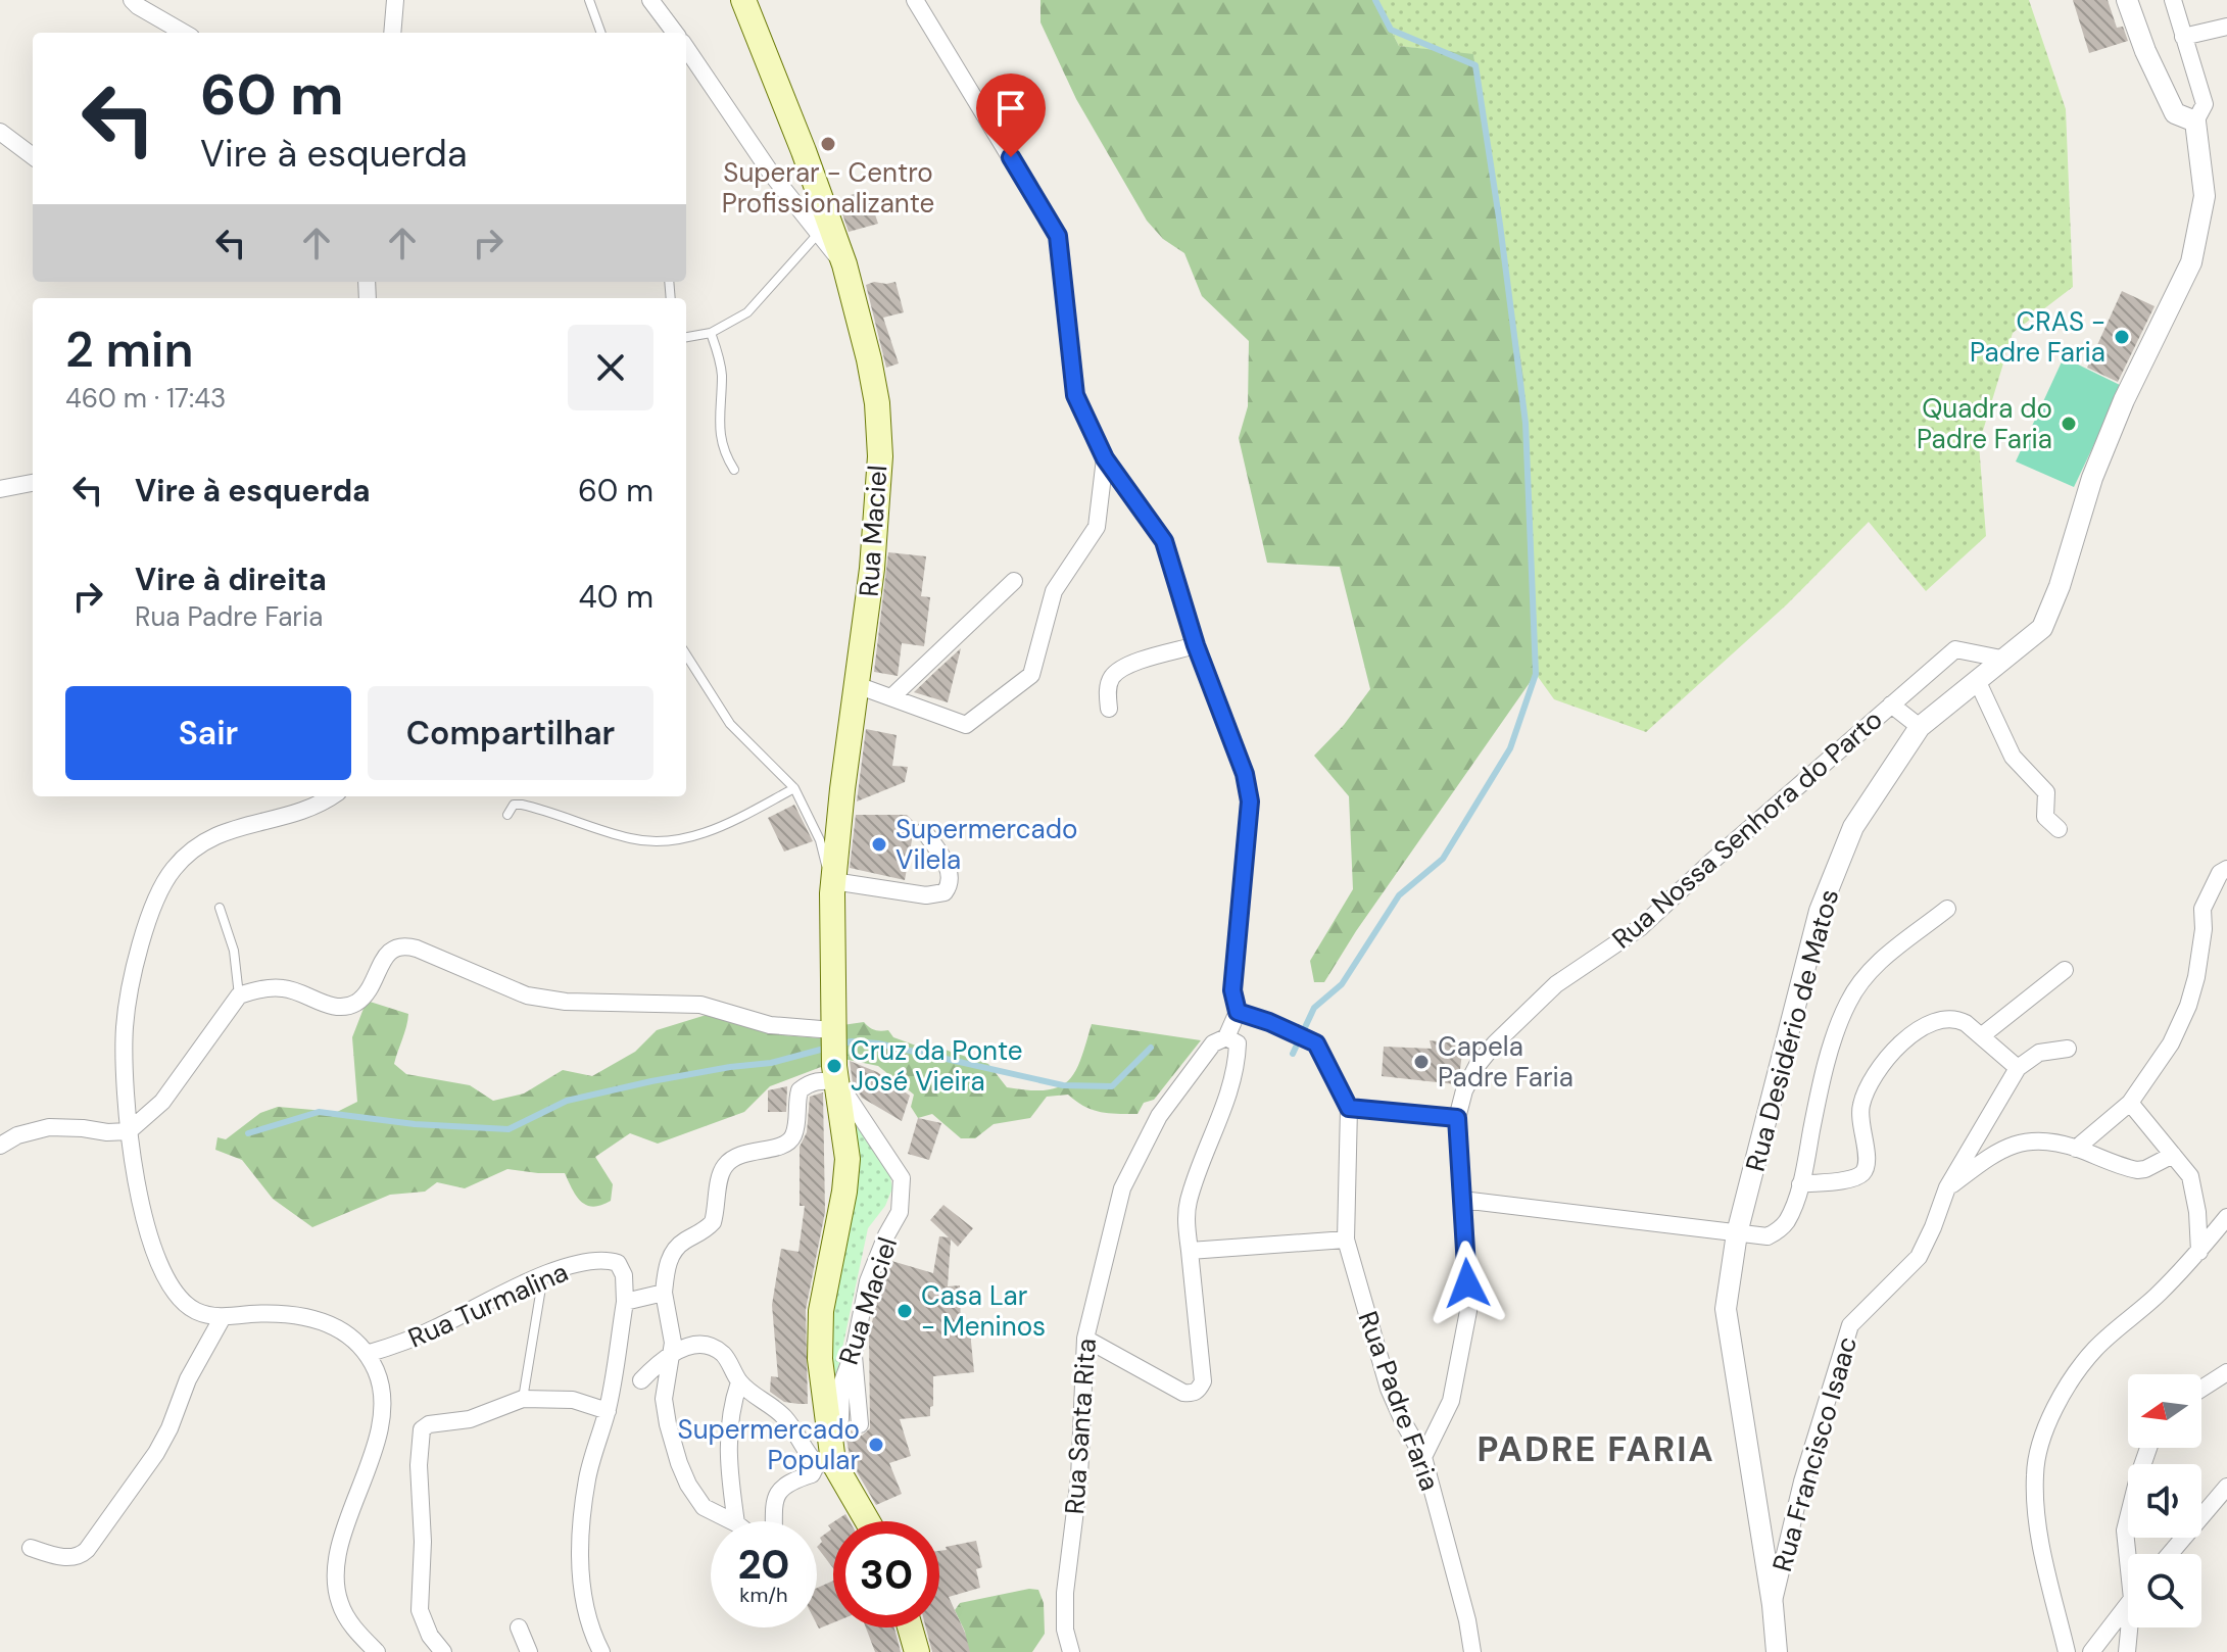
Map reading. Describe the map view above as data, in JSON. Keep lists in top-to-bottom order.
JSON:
{
  "streets": {
    "main road": ["Rua Maciel"],
    "street": [
      "Rua Nossa Senhora do Parto",
      "Rua Desidério de Matos",
      "Rua Turmalina",
      "Rua Padre Faria",
      "Rua Santa Rita",
      "Rua Francisco Isaac"
    ]
  },
  "crossings": [
    ["Rua Nossa Senhora do Parto", "Rua Desidério de Matos"],
    ["Rua Nossa Senhora do Parto", "Rua Padre Faria"],
    ["Rua Desidério de Matos", "Rua Francisco Isaac"],
    ["Rua Padre Faria", "Rua Santa Rita"]
  ],
  "districts": ["PADRE FARIA"],
  "places": [
    "Superar - Centro Profissionalizante",
    "CRAS - Padre Faria",
    "Quadra do Padre Faria",
    "Supermercado Vilela",
    "Capela Padre Faria",
    "Cruz da Ponte José Vieira",
    "Casa Lar - Meninos",
    "Supermercado Popular"
  ],
  "north": "left",
  "page": {
    "turn": ["60 m", "Vire à esquerda"],
    "heading": ["2 min", "460 m · 17:43"],
    "list": [
      {
        "name": "Vire à esquerda",
        "value": "60 m"
      },
      {
        "name": "Vire à direita",
        "note": "Rua Padre Faria",
        "value": "40 m"
      }
    ],
    "buttons": ["Sair", "Compartilhar"],
    "speed": "20 km/h",
    "limit": "30"
  }
}
